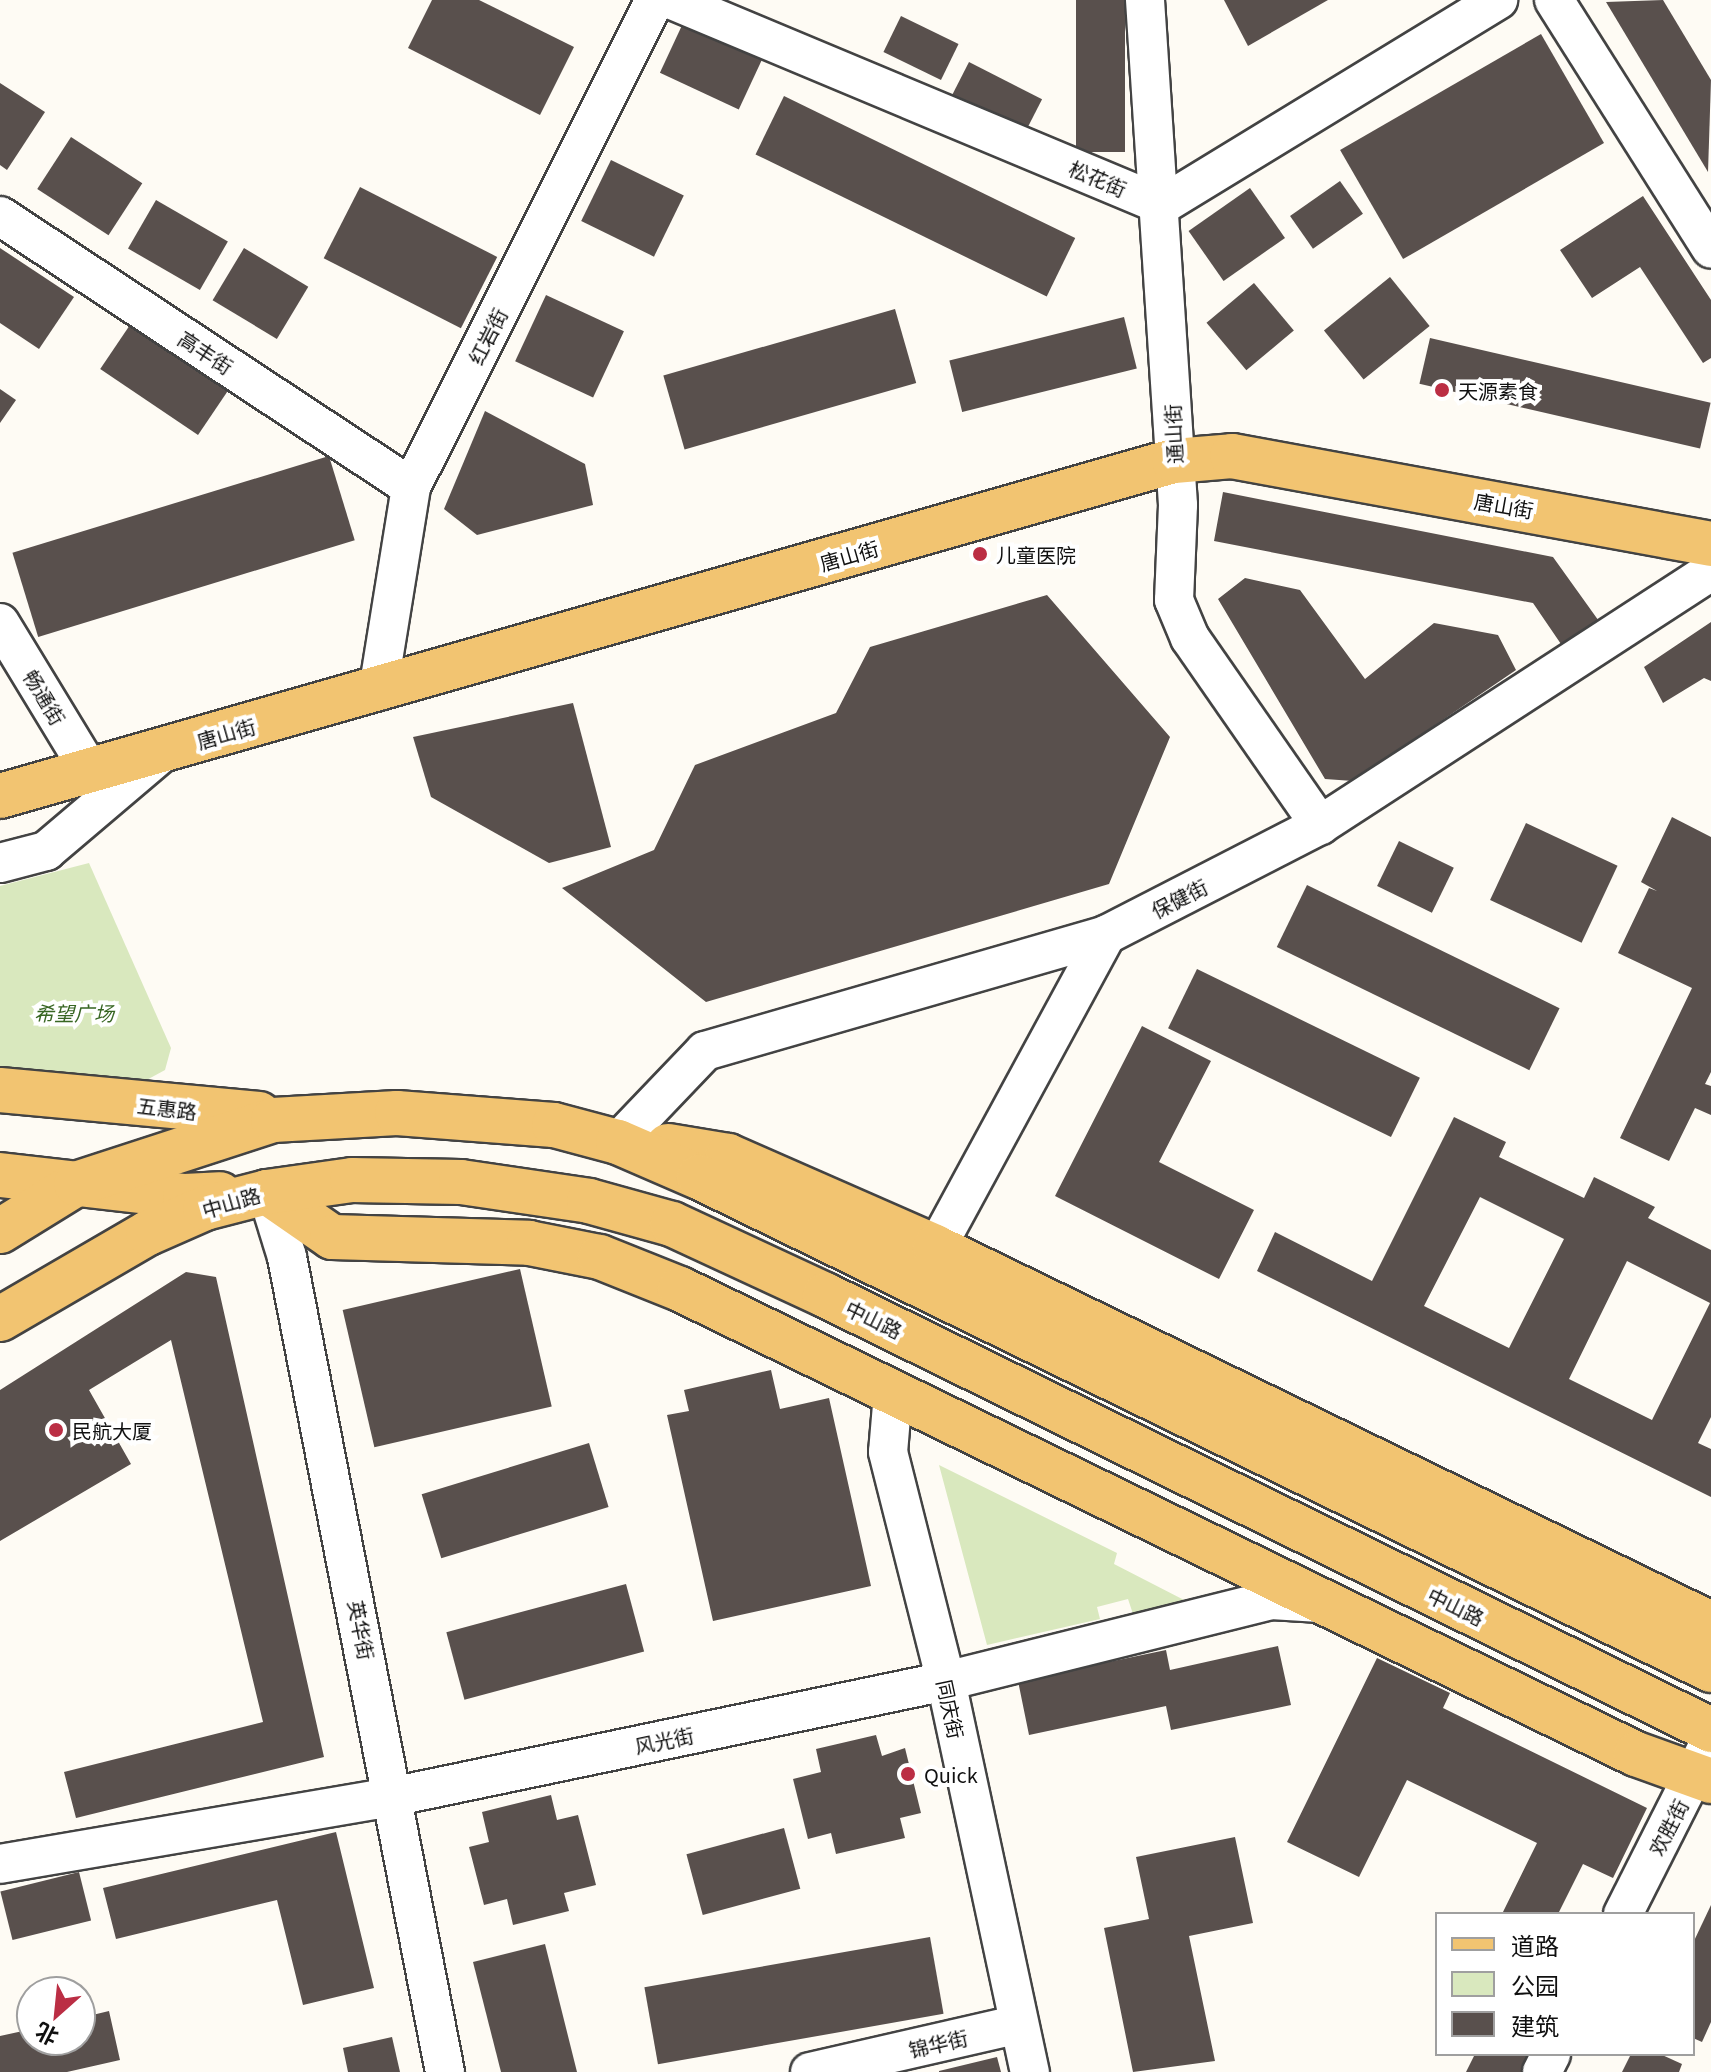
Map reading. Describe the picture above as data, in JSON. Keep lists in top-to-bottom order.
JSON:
{
  "streets": {
    "main road": ["唐山街", "五惠路", "中山路"],
    "street": [
      "松花街",
      "红岩街",
      "高丰街",
      "通山街",
      "畅通街",
      "保健街",
      "英华街",
      "同庆街",
      "风光街",
      "欢胜街",
      "锦华街"
    ]
  },
  "crossings": [
    ["松花街", "通山街"],
    ["红岩街", "高丰街"],
    ["红岩街", "唐山街"],
    ["通山街", "唐山街"],
    ["通山街", "保健街"],
    ["唐山街", "畅通街"],
    ["中山路", "英华街"],
    ["英华街", "风光街"],
    ["同庆街", "风光街"],
    ["同庆街", "锦华街"]
  ],
  "parks": ["希望广场"],
  "places": [
    "天源素食",
    "儿童医院",
    "民航大厦",
    "Quick"
  ],
  "legend": ["道路", "公园", "建筑"],
  "north": "bottom left"
}
